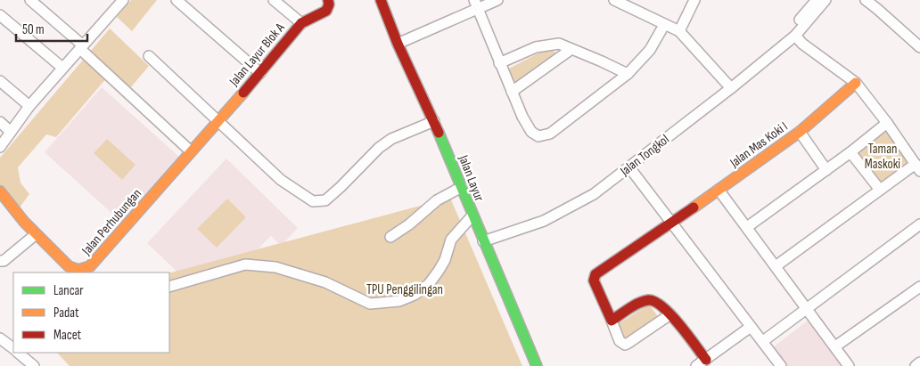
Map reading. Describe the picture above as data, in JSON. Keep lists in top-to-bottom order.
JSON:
{
  "streets": {
    "street": [
      "Jalan Layur Blok A",
      "Jalan Mas Koki I",
      "Jalan Tongkol",
      "Jalan Layur",
      "Jalan Perhubungan"
    ]
  },
  "crossings": [
    ["Jalan Layur Blok A", "Jalan Perhubungan"],
    ["Jalan Tongkol", "Jalan Layur"]
  ],
  "parks": ["Taman Maskoki", "TPU Penggilingan"],
  "legend": ["Lancar", "Padat", "Macet"],
  "scale_bar": "50 m"
}
